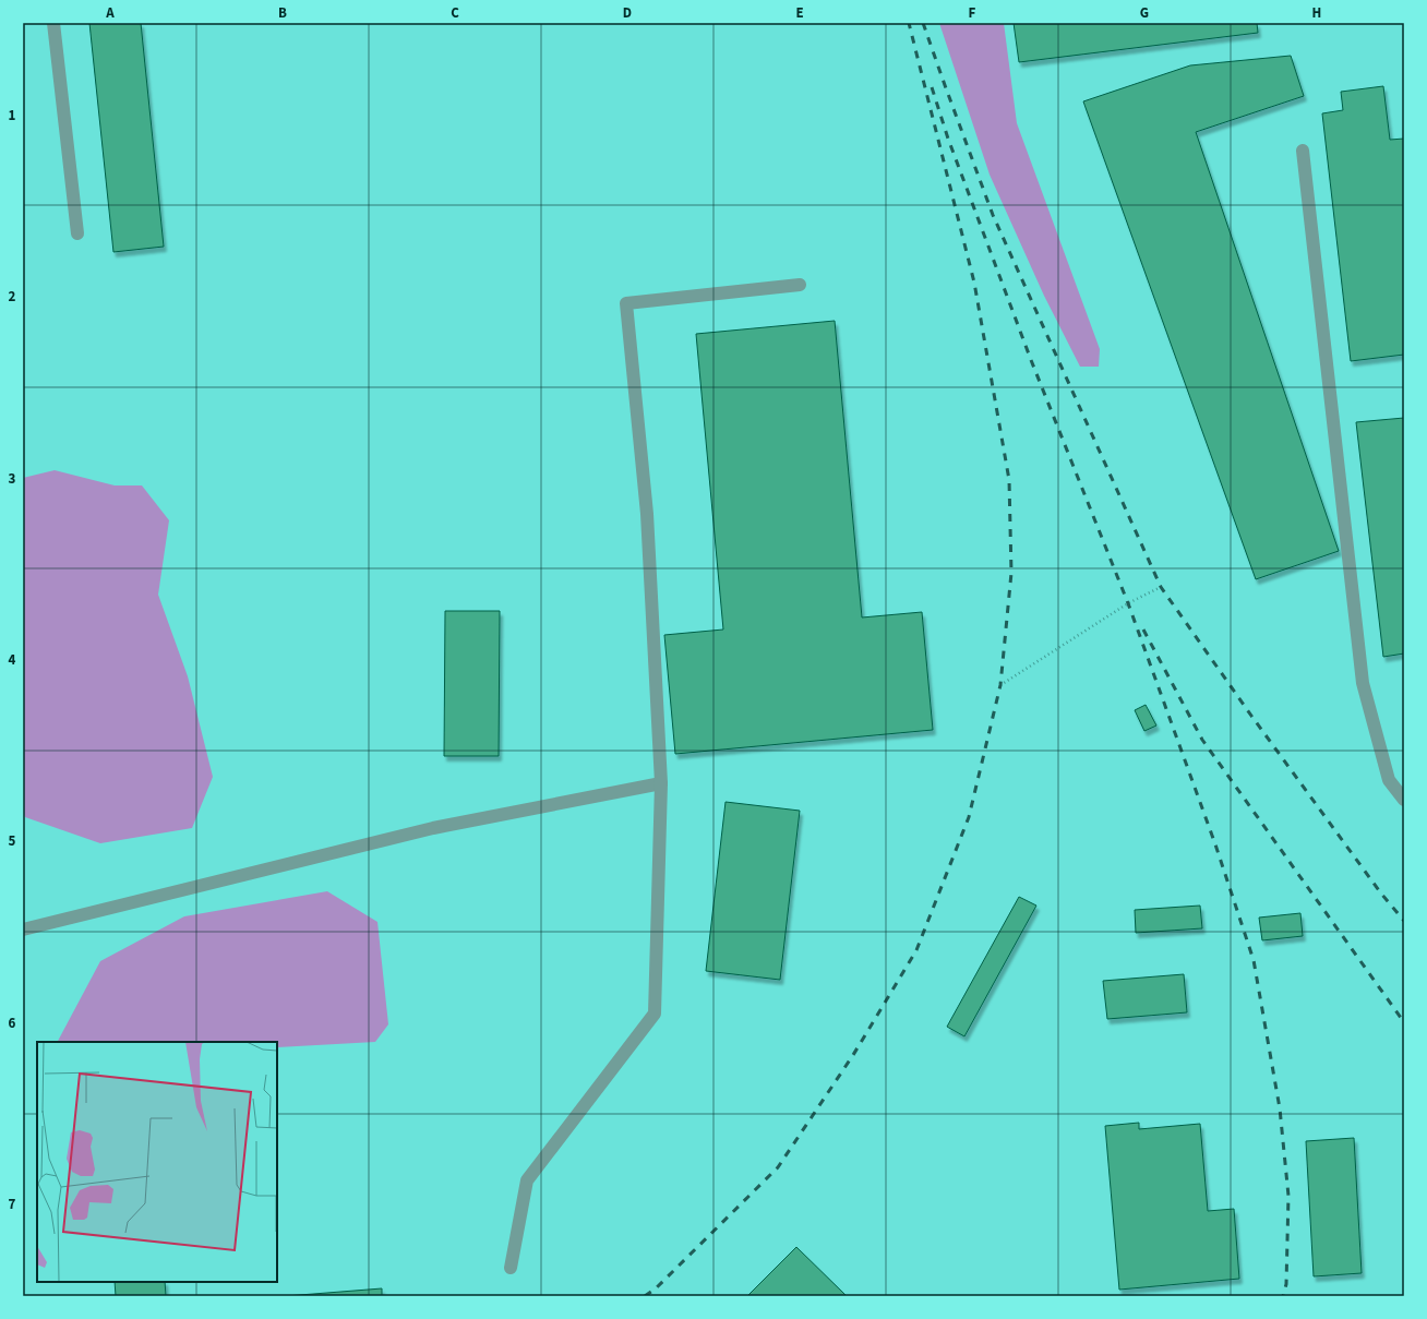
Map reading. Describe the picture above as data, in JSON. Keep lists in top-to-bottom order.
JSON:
{
  "grid": {
    "columns": [
      "A",
      "B",
      "C",
      "D",
      "E",
      "F",
      "G",
      "H"
    ],
    "rows": [
      "1",
      "2",
      "3",
      "4",
      "5",
      "6",
      "7"
    ]
  }
}
